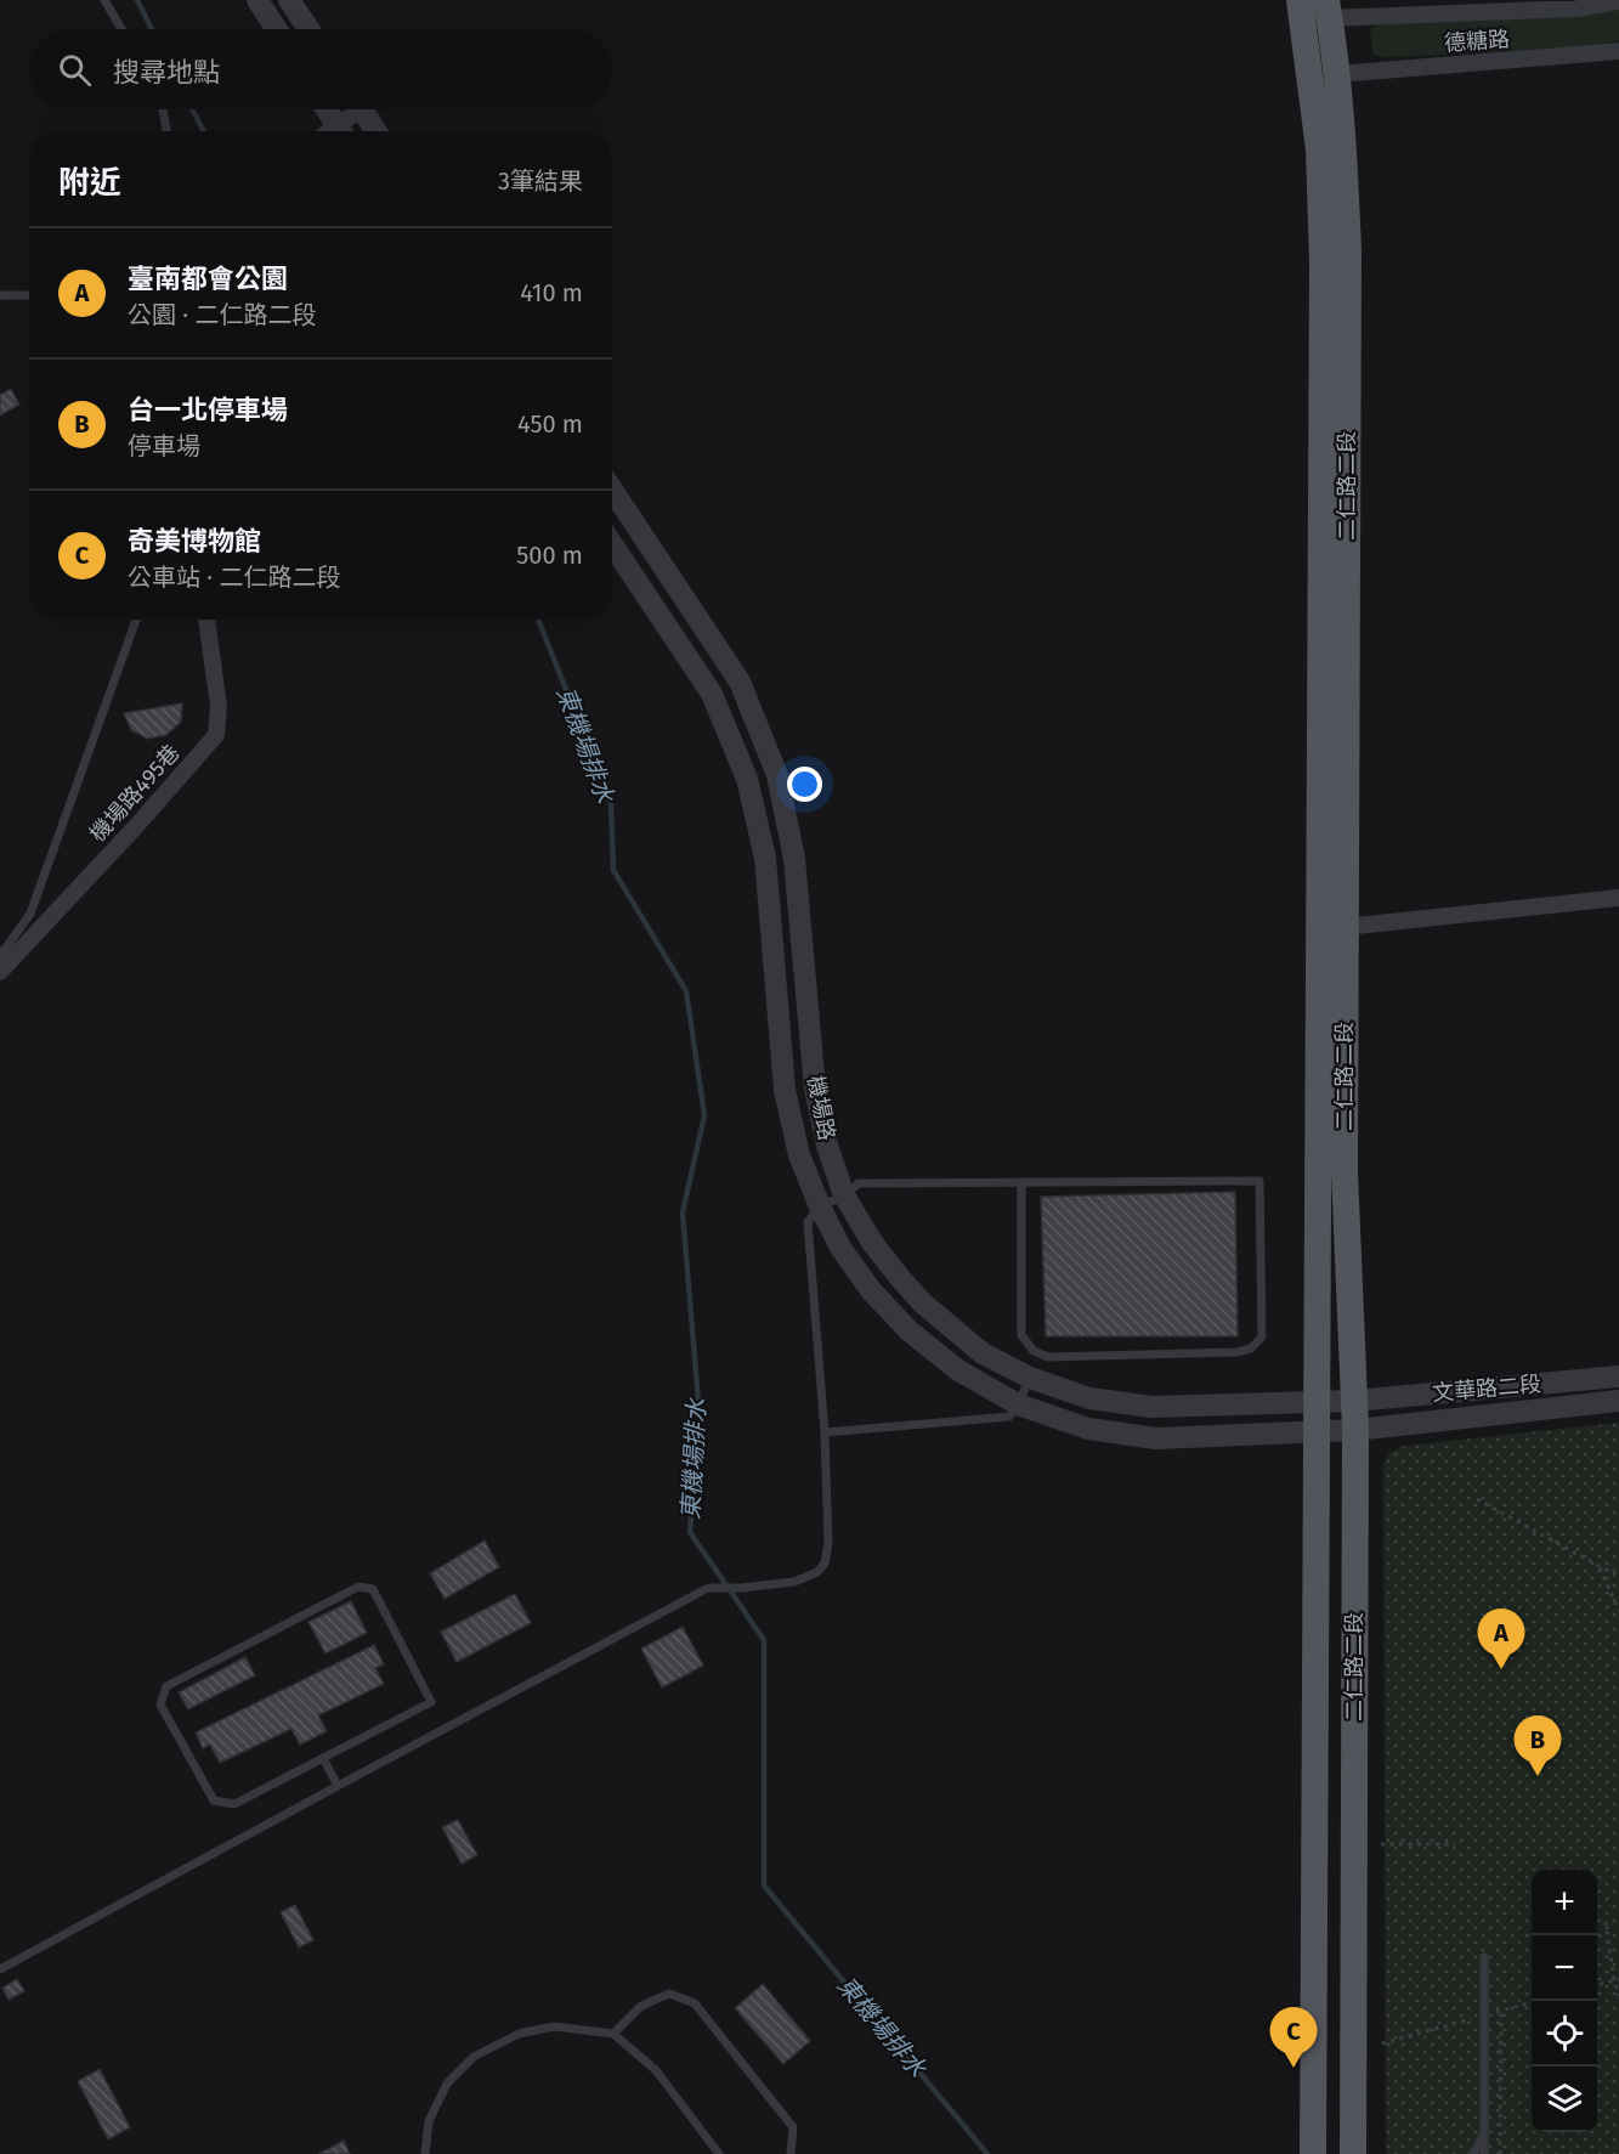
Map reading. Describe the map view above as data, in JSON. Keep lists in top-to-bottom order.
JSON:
{
  "streets": {
    "main road": ["二仁路二段"],
    "street": [
      "德糖路",
      "機場路495巷",
      "機場路",
      "文華路二段"
    ]
  },
  "crossings": [
    ["德糖路", "二仁路二段"],
    ["二仁路二段", "機場路"],
    ["二仁路二段", "文華路二段"],
    ["機場路", "文華路二段"]
  ],
  "water": ["東機場排水"],
  "page": {
    "search": "搜尋地點",
    "heading": ["附近", "3筆結果"],
    "list": [
      {
        "mark": "A",
        "name": "臺南都會公園",
        "note": "公園 · 二仁路二段",
        "value": "410 m"
      },
      {
        "mark": "B",
        "name": "台一北停車場",
        "note": "停車場",
        "value": "450 m"
      },
      {
        "mark": "C",
        "name": "奇美博物館",
        "note": "公車站 · 二仁路二段",
        "value": "500 m"
      }
    ],
    "pins": ["A", "B", "C"],
    "map_buttons": ["+", "−"]
  }
}
